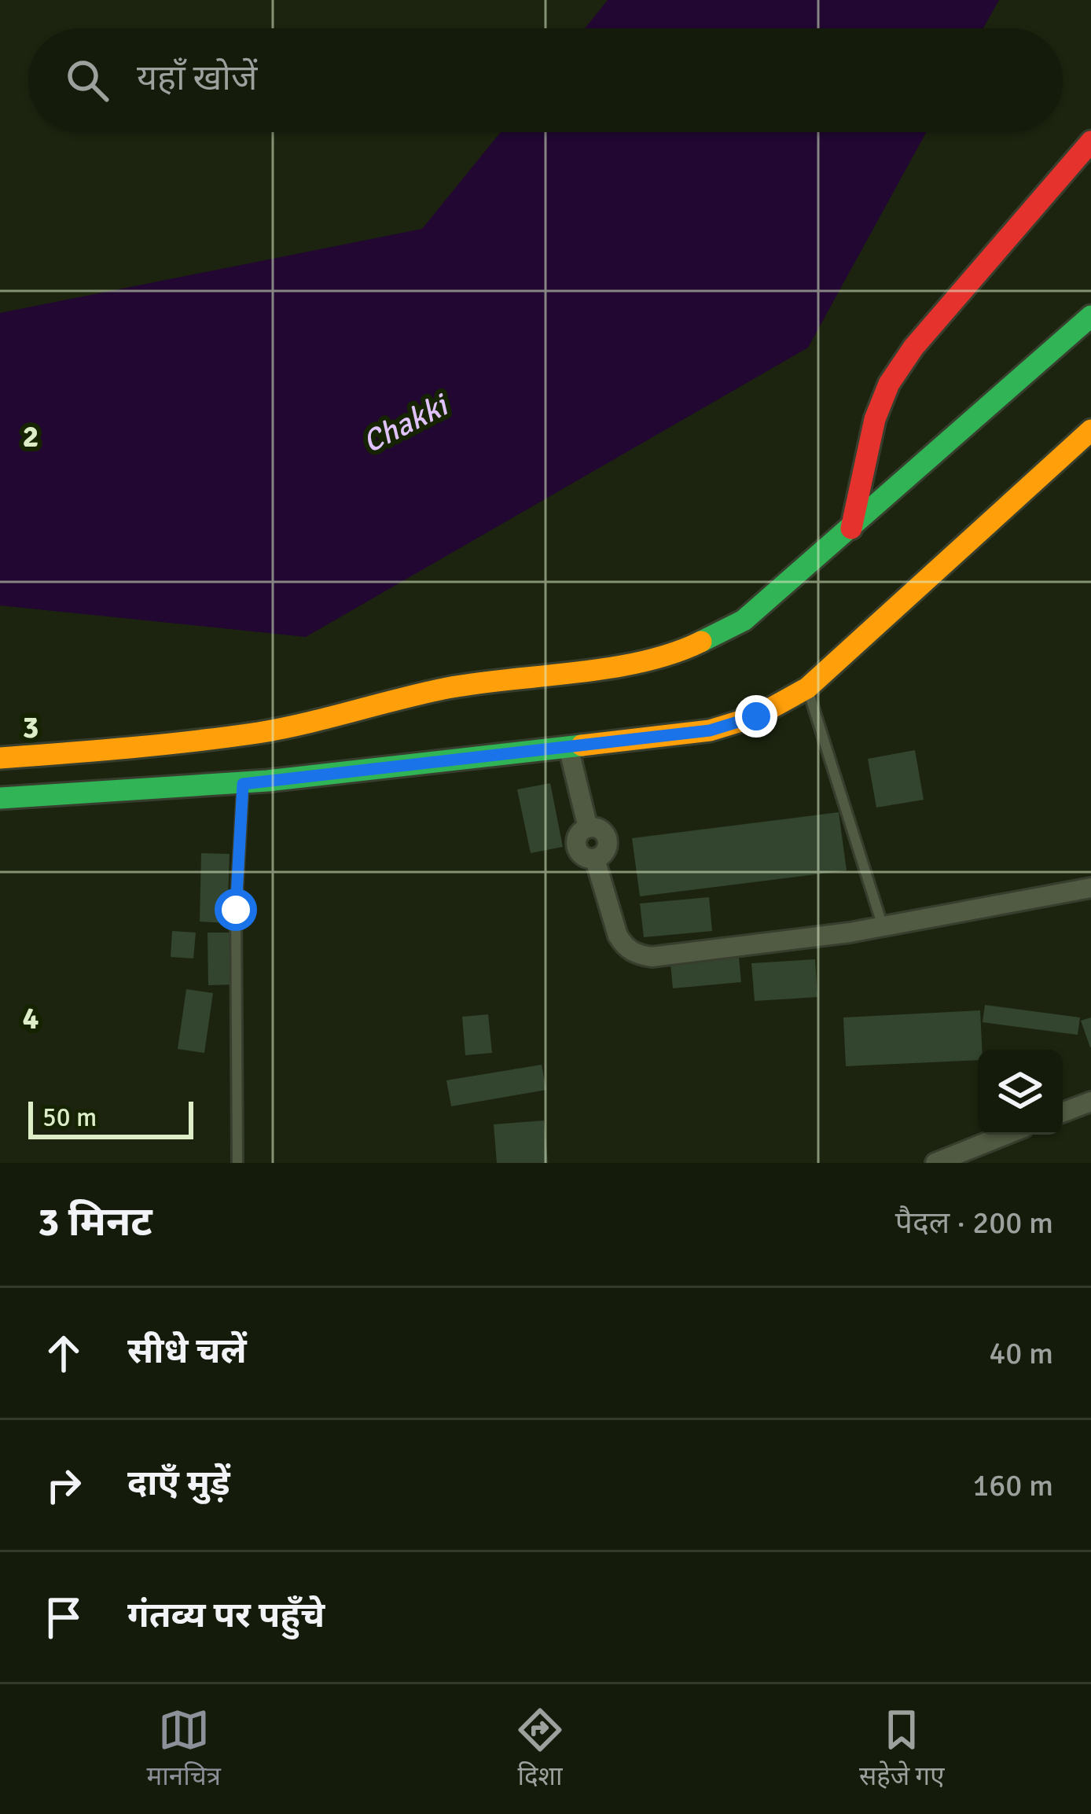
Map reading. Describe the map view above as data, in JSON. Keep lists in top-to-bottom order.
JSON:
{
  "water": ["Chakki"],
  "scale_bar": "50 m",
  "page": {
    "search": "यहाँ खोजें",
    "scale": "50 m",
    "heading": ["3 मिनट", "पैदल · 200 m"],
    "list": [
      ["सीधे चलें", "40 m"],
      ["दाएँ मुड़ें", "160 m"],
      "गंतव्य पर पहुँचे"
    ],
    "nav": ["मानचित्र", "दिशा", "सहेजे गए"]
  },
  "grid": {
    "rows": ["2", "3", "4"]
  }
}
